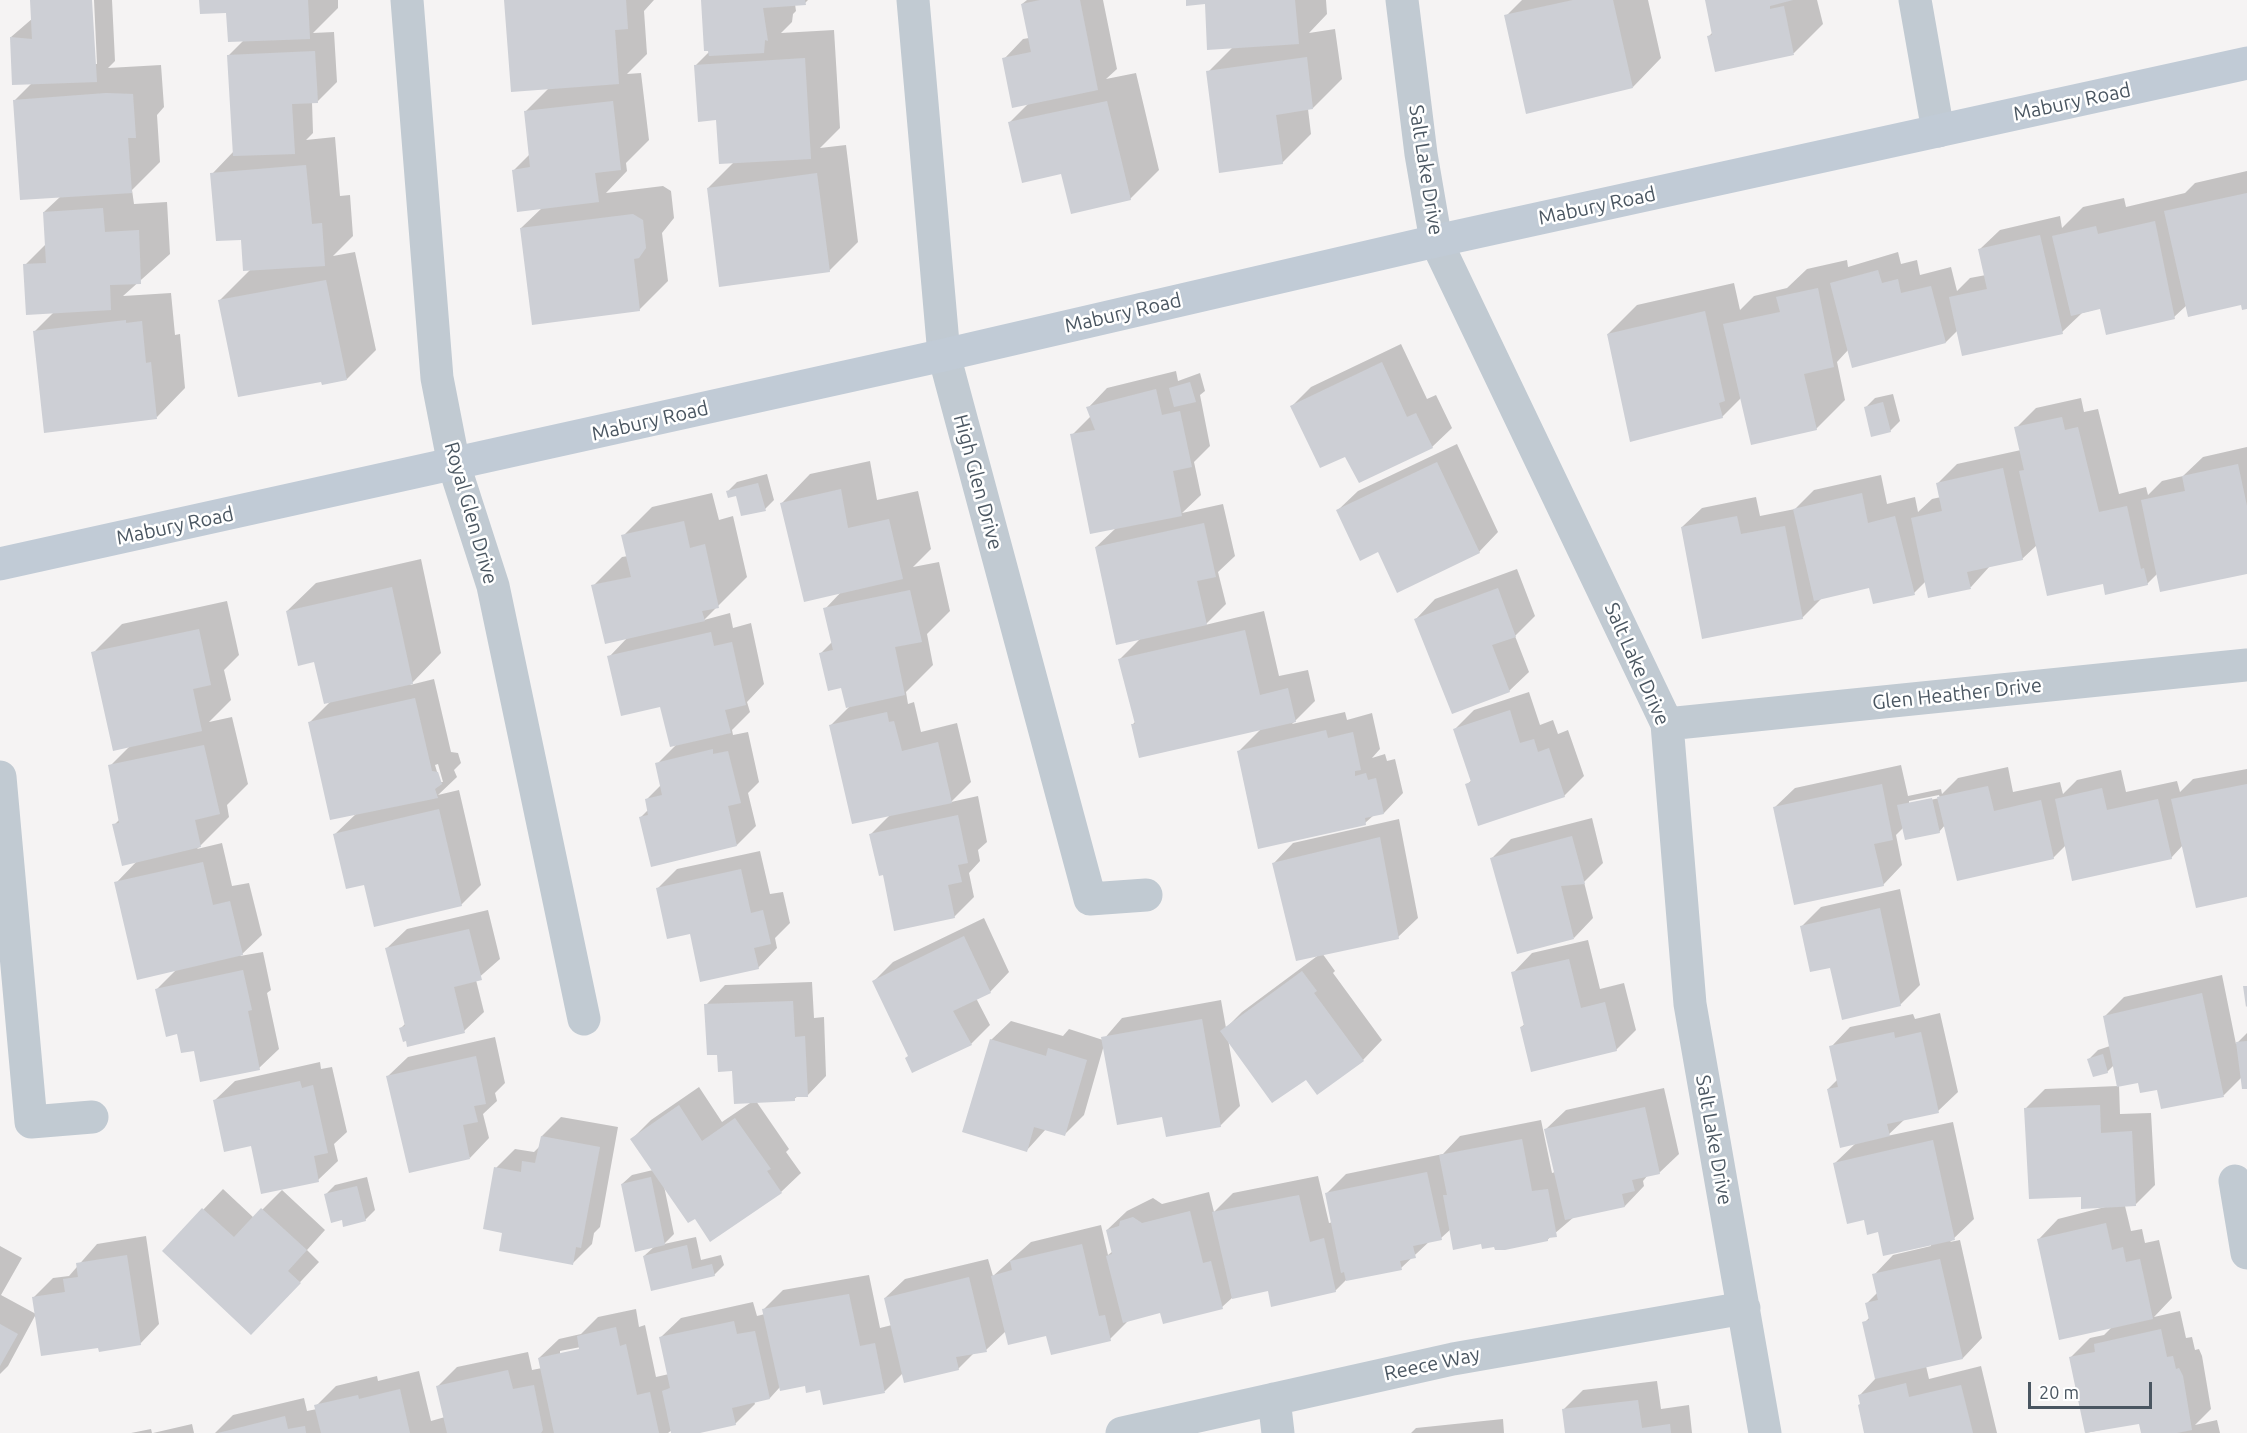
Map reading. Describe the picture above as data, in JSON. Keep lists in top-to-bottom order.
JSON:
{
  "streets": {
    "main road": ["Mabury Road"],
    "street": [
      "Salt Lake Drive",
      "High Glen Drive",
      "Royal Glen Drive",
      "Glen Heather Drive",
      "Reece Way"
    ]
  },
  "crossings": [
    ["Mabury Road", "Salt Lake Drive"],
    ["Mabury Road", "High Glen Drive"],
    ["Mabury Road", "Royal Glen Drive"],
    ["Salt Lake Drive", "Glen Heather Drive"],
    ["Salt Lake Drive", "Reece Way"]
  ],
  "scale_bar": "20 m"
}
